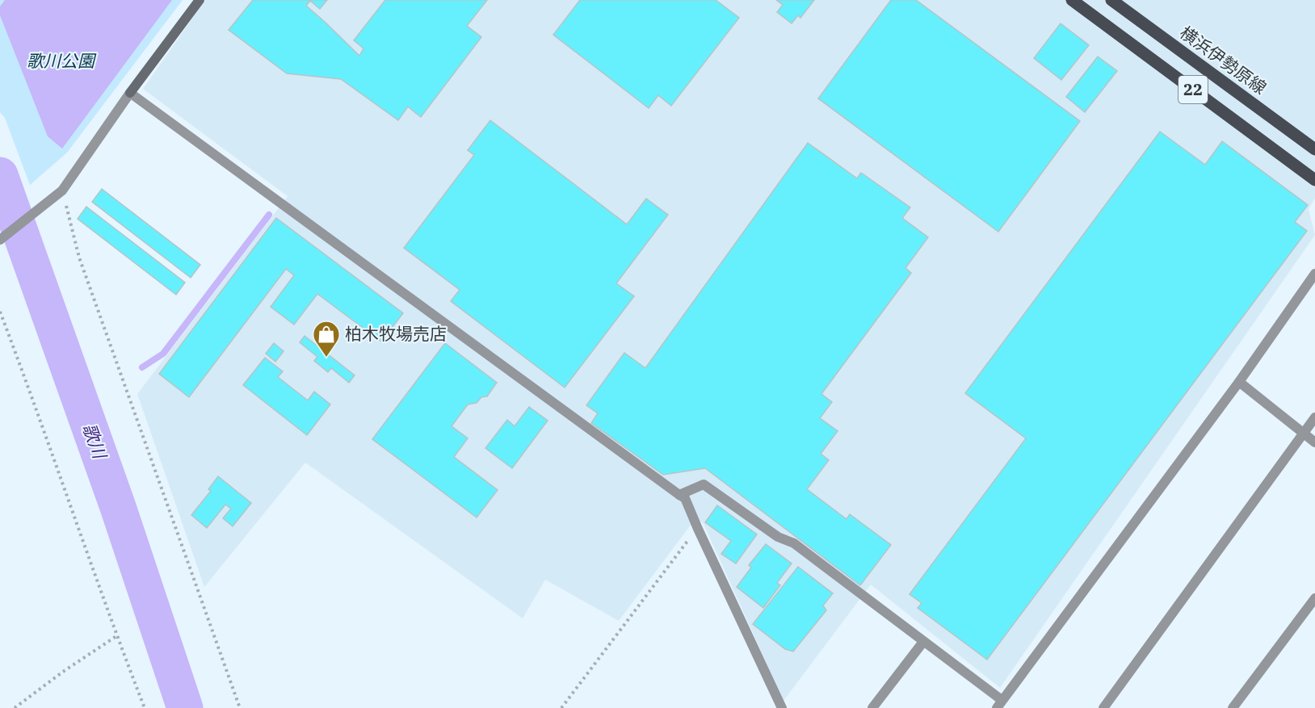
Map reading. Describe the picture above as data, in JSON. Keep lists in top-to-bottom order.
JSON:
{
  "streets": {
    "main road": ["横浜伊勢原線", "22"]
  },
  "water": ["歌川"],
  "parks": ["歌川公園"],
  "places": {
    "shop": ["柏木牧場売店"]
  }
}
